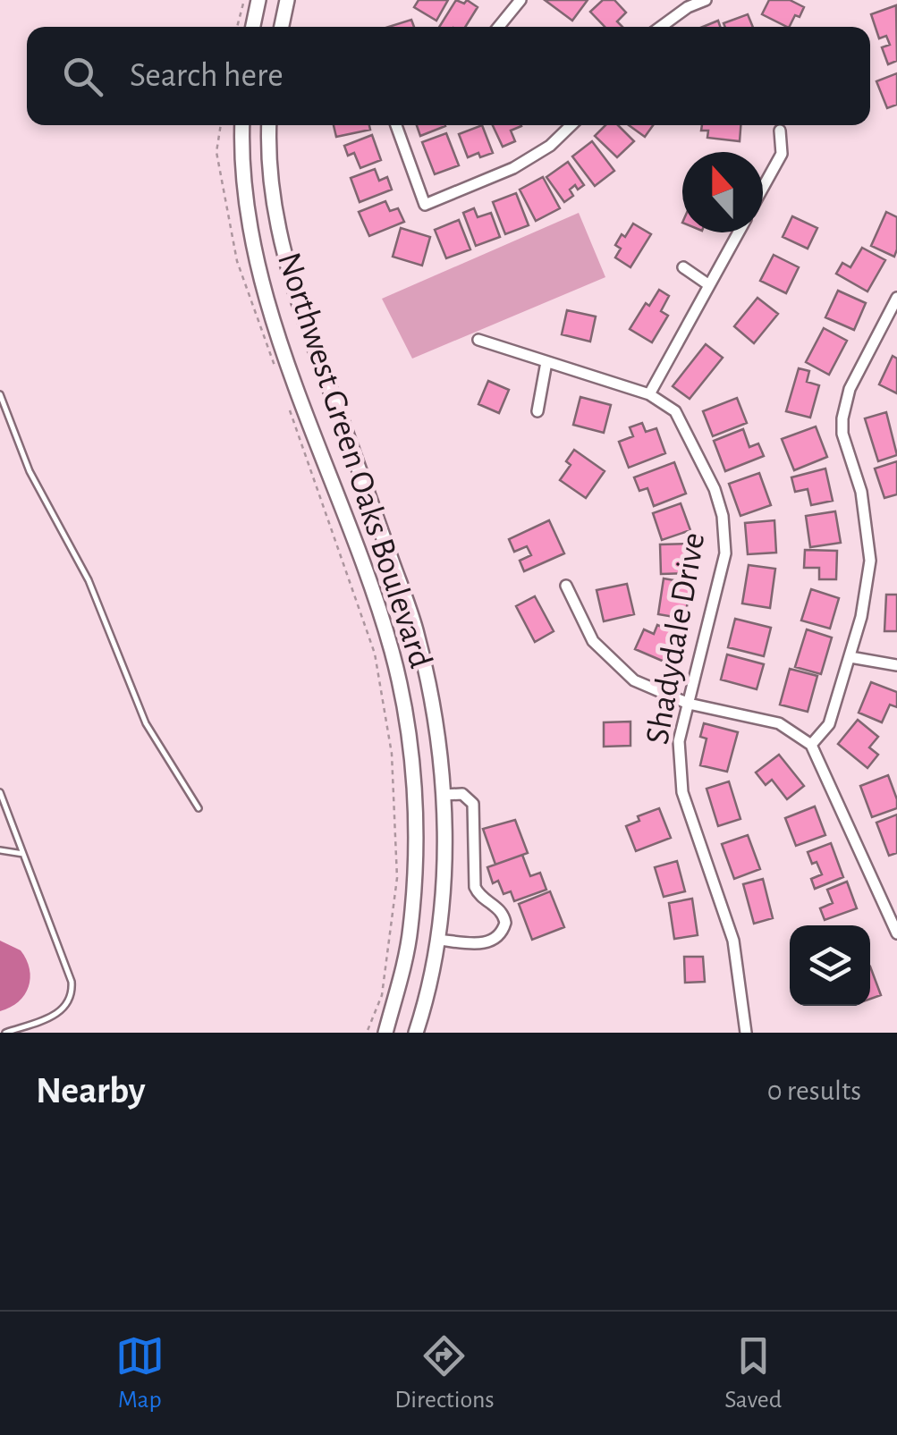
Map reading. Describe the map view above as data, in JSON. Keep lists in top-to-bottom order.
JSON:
{
  "streets": {
    "main road": ["Northwest Green Oaks Boulevard"],
    "street": ["Shadydale Drive"]
  },
  "north": "top",
  "page": {
    "search": "Search here",
    "heading": ["Nearby", "0 results"],
    "nav": ["Map", "Directions", "Saved"]
  }
}
